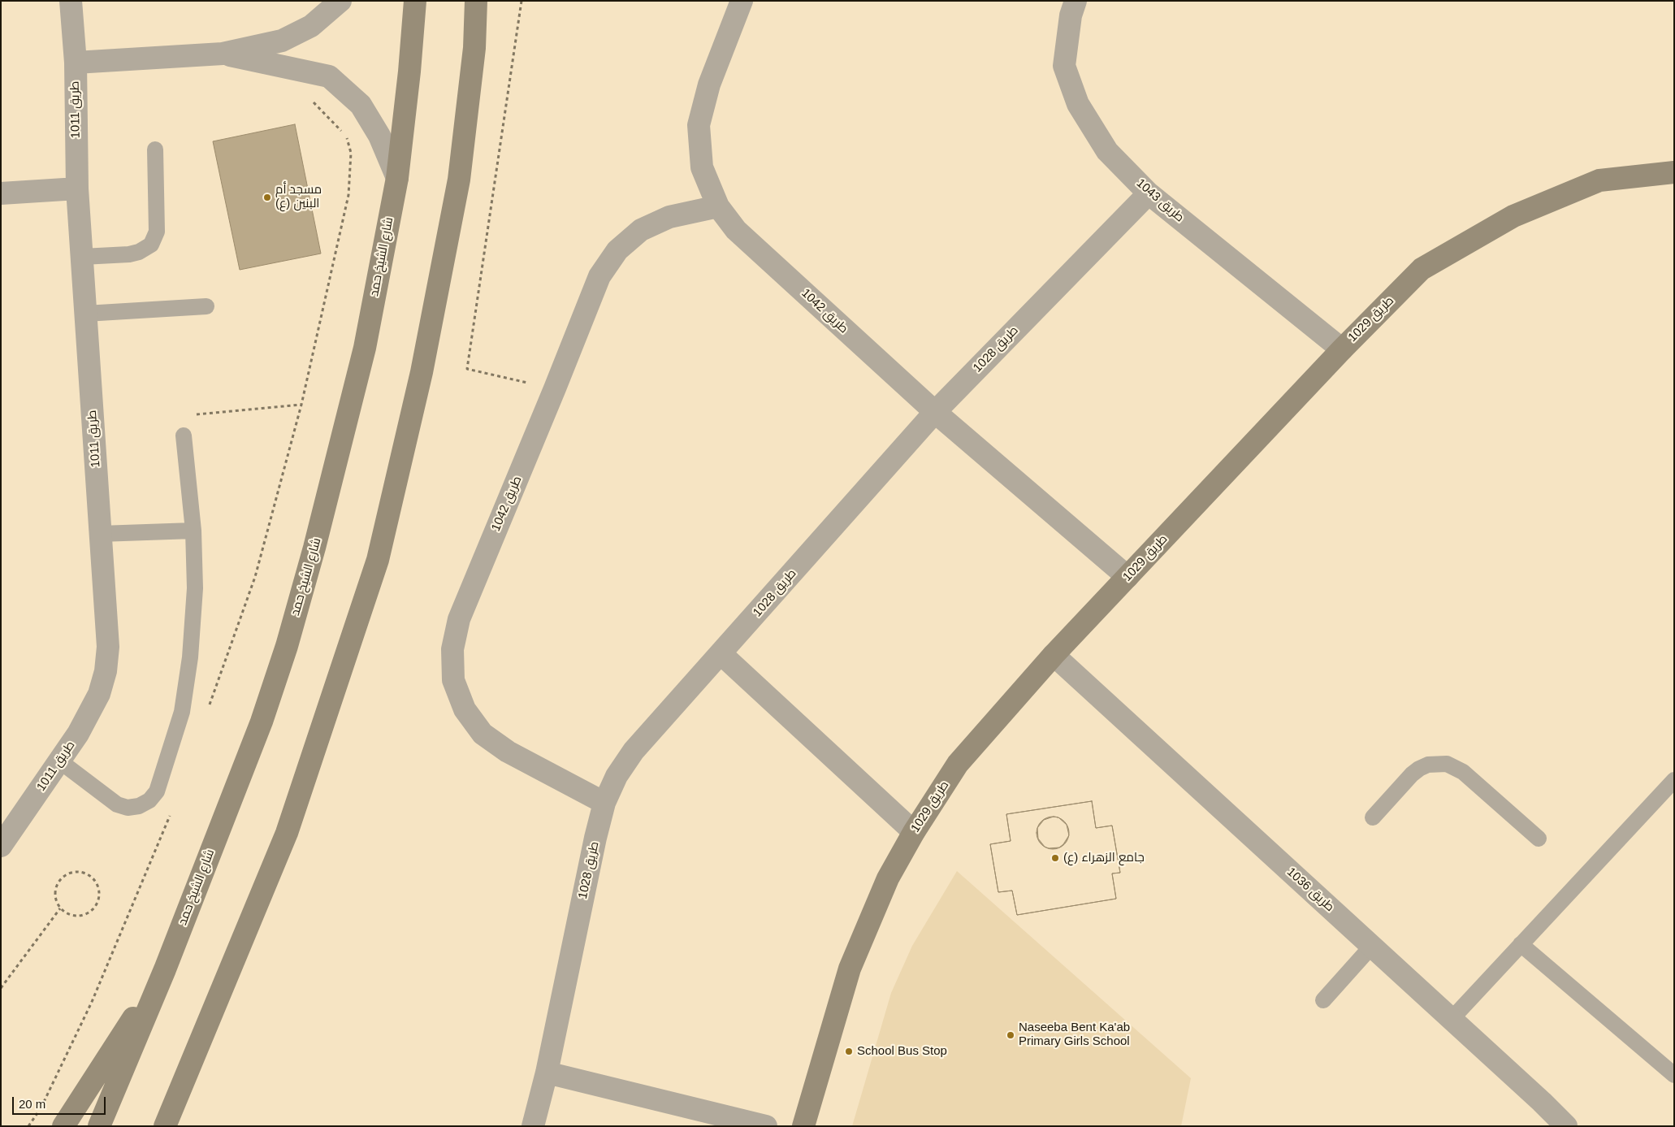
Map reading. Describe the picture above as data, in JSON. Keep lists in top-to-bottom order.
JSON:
{
  "streets": {
    "main road": ["شارع الشيخ حمد", "طريق 1029"],
    "street": [
      "طريق 1011",
      "طريق 1043",
      "طريق 1042",
      "طريق 1028",
      "طريق 1036"
    ]
  },
  "crossings": [
    ["طريق 1043", "طريق 1029"],
    ["طريق 1043", "طريق 1028"],
    ["طريق 1042", "طريق 1029"],
    ["طريق 1042", "طريق 1028"],
    ["طريق 1029", "طريق 1036"]
  ],
  "places": [
    "مسجد أم البنين (ع)",
    "جامع الزهراء (ع)",
    "Naseeba Bent Ka'ab Primary Girls School",
    "School Bus Stop"
  ],
  "scale_bar": "20 m"
}
